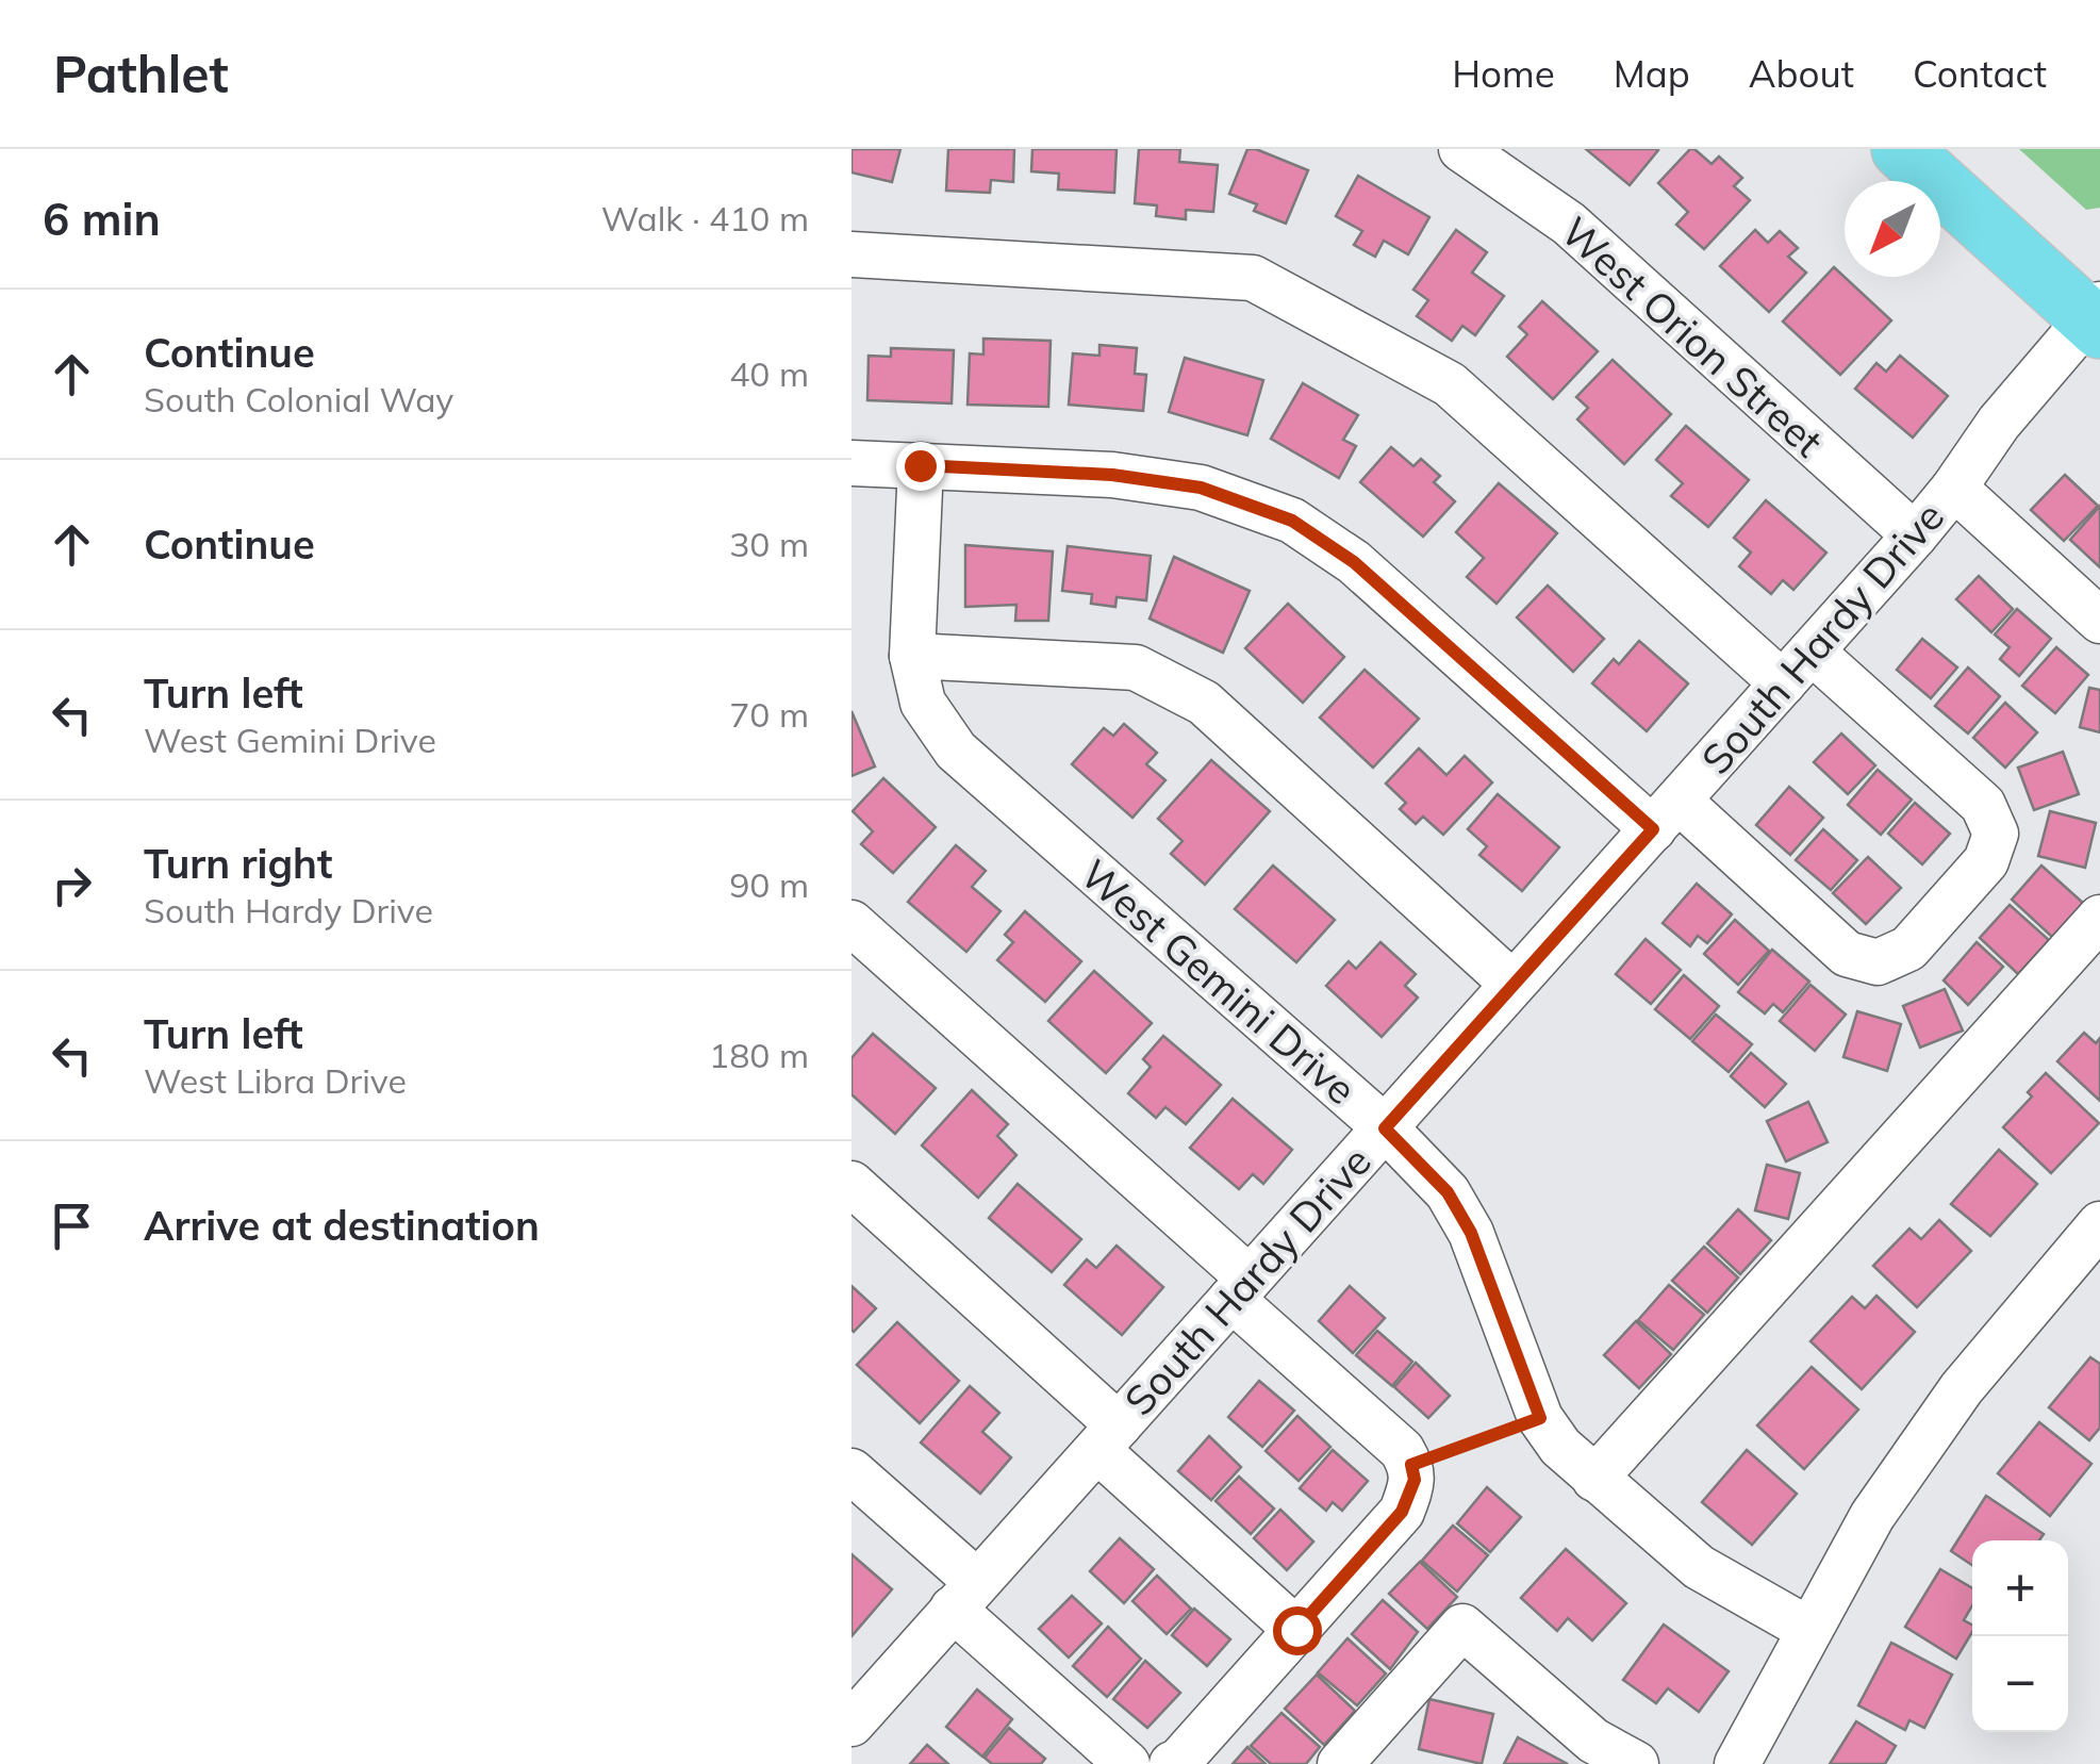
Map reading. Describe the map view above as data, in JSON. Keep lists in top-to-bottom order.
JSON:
{
  "streets": {
    "street": ["West Orion Street", "South Hardy Drive", "West Gemini Drive"]
  },
  "crossings": [
    ["West Orion Street", "South Hardy Drive"],
    ["South Hardy Drive", "West Gemini Drive"]
  ],
  "north": "bottom left",
  "page": {
    "header": "Pathlet",
    "nav": [
      "Home",
      "Map",
      "About",
      "Contact"
    ],
    "heading": ["6 min", "Walk · 410 m"],
    "list": [
      ["Continue", "South Colonial Way", "40 m"],
      ["Continue", "30 m"],
      ["Turn left", "West Gemini Drive", "70 m"],
      ["Turn right", "South Hardy Drive", "90 m"],
      ["Turn left", "West Libra Drive", "180 m"],
      "Arrive at destination"
    ],
    "map_buttons": ["+", "−"]
  }
}
